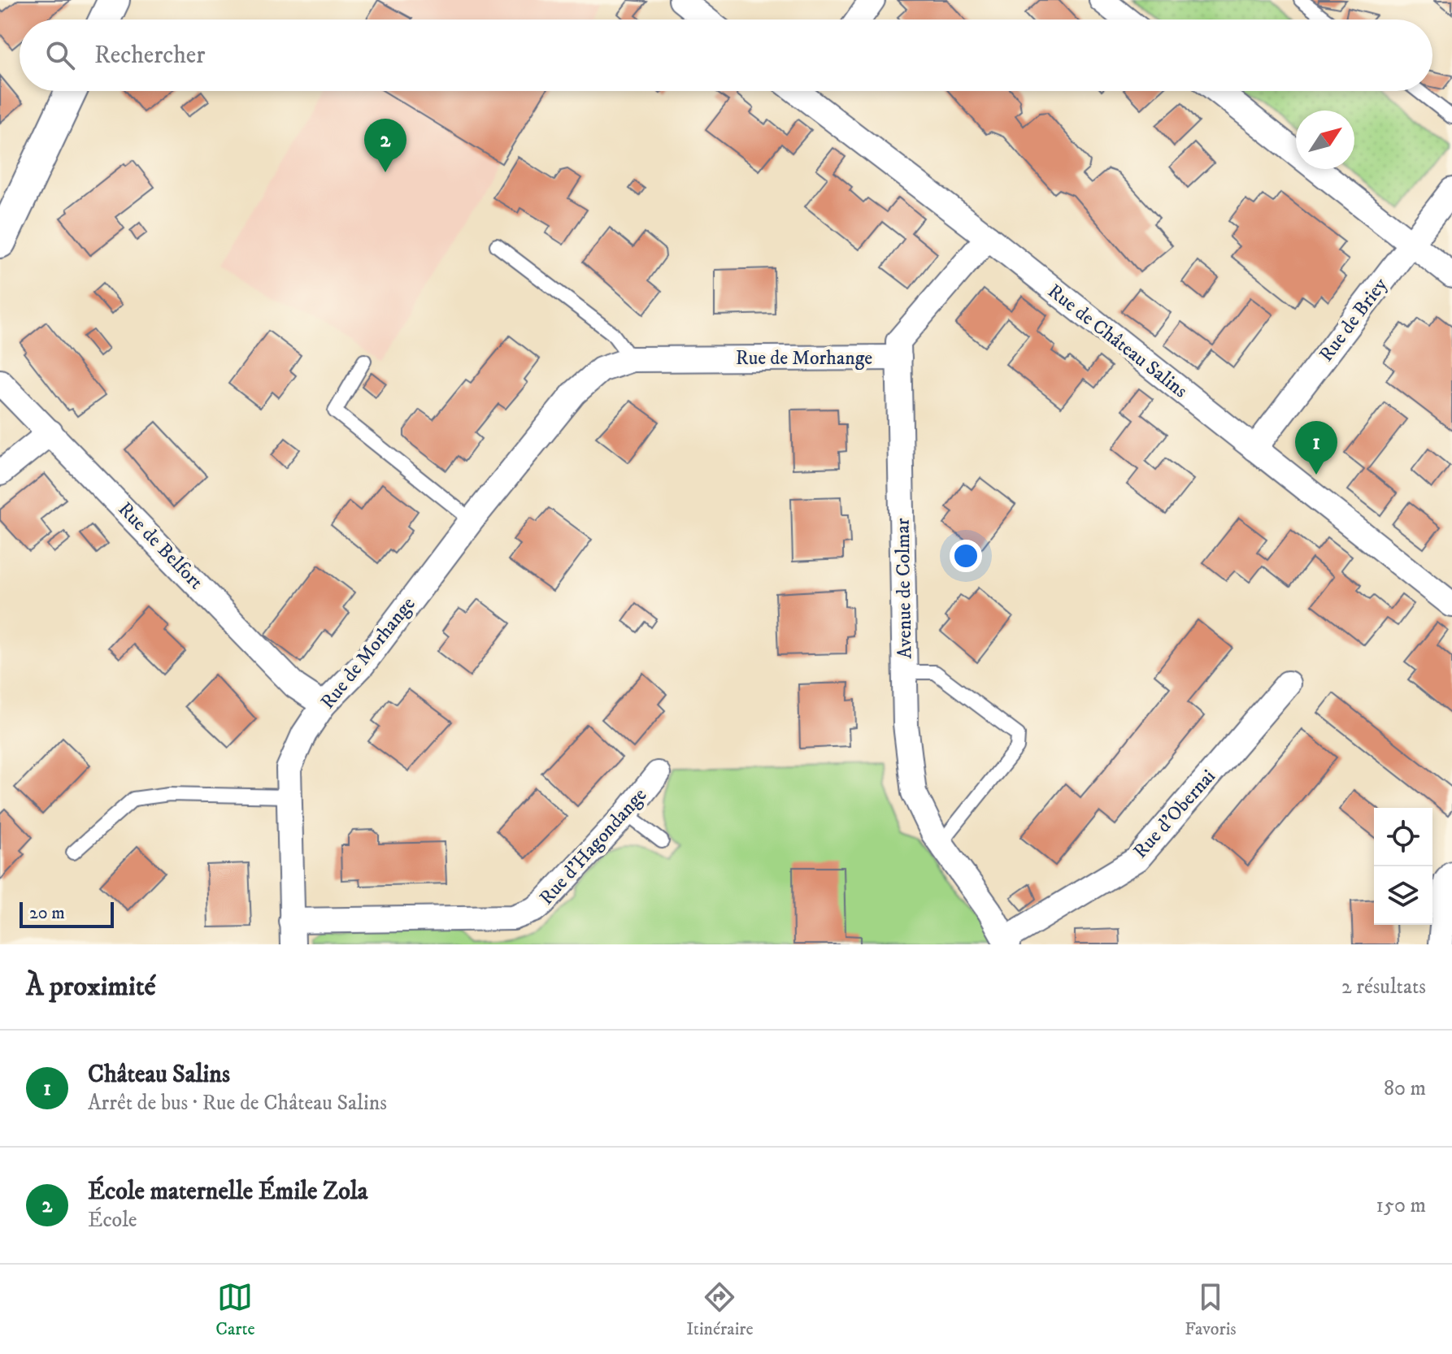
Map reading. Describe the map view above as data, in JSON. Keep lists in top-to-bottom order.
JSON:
{
  "streets": {
    "street": [
      "Rue de Briey",
      "Rue de Château Salins",
      "Rue de Morhange",
      "Rue de Belfort",
      "Avenue de Colmar",
      "Rue d'Obernai",
      "Rue d'Hagondange"
    ]
  },
  "crossings": [
    ["Rue de Briey", "Rue de Château Salins"],
    ["Rue de Château Salins", "Avenue de Colmar"],
    ["Rue de Morhange", "Rue de Belfort"],
    ["Rue de Morhange", "Avenue de Colmar"],
    ["Rue de Morhange", "Rue d'Hagondange"],
    ["Avenue de Colmar", "Rue d'Obernai"]
  ],
  "scale_bar": "20 m",
  "north": "top right",
  "page": {
    "search": "Rechercher",
    "pins": ["2", "1"],
    "scale": "20 m",
    "heading": ["À proximité", "2 résultats"],
    "list": [
      {
        "mark": "1",
        "name": "Château Salins",
        "note": "Arrêt de bus · Rue de Château Salins",
        "value": "80 m"
      },
      {
        "mark": "2",
        "name": "École maternelle Émile Zola",
        "note": "École",
        "value": "150 m"
      }
    ],
    "nav": ["Carte", "Itinéraire", "Favoris"]
  }
}
